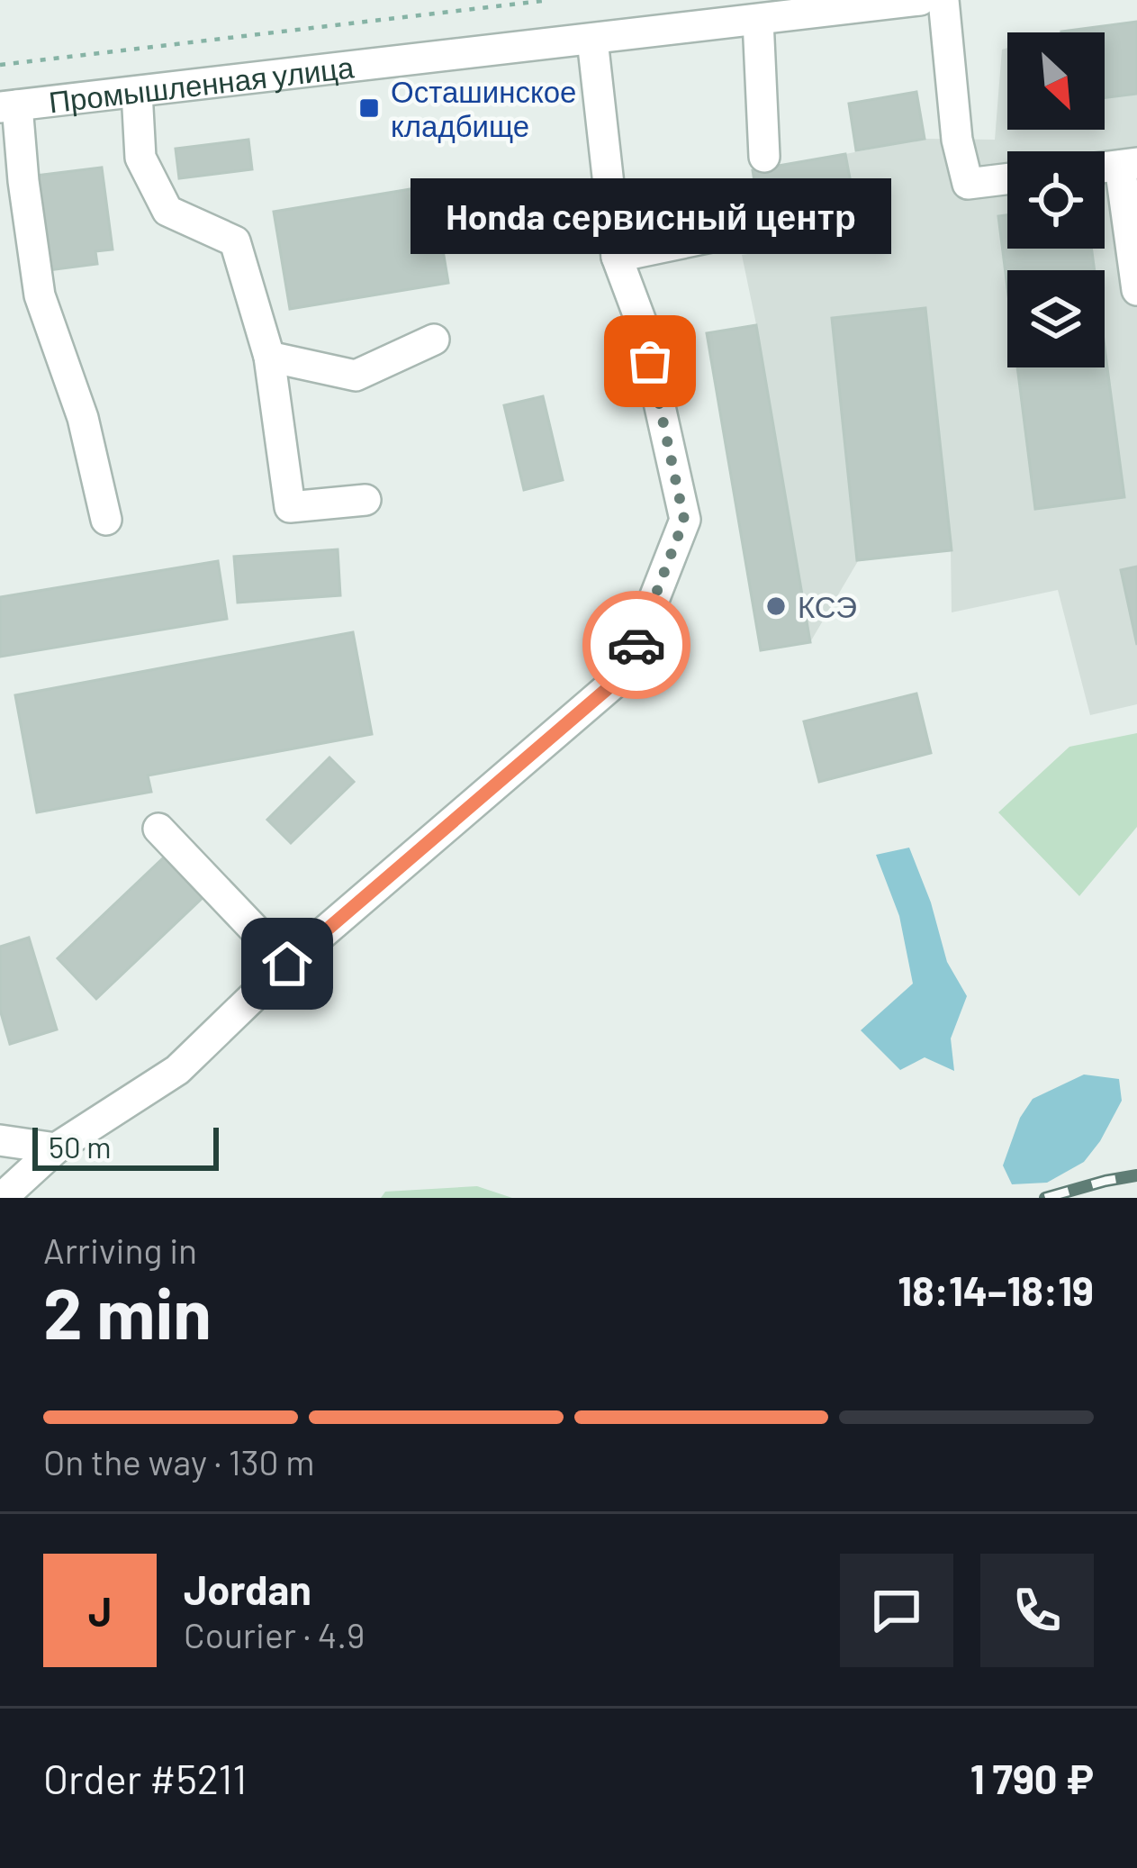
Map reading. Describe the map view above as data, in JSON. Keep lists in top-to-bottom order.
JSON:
{
  "streets": {
    "street": ["Промышленная улица"]
  },
  "places": {
    "transit": ["Осташинское кладбище"],
    "other": ["Honda сервисный центр", "КСЭ"]
  },
  "scale_bar": "50 m",
  "north": "bottom right",
  "page": {
    "bubble": "Honda сервисный центр",
    "scale": "50 m",
    "heading": ["2 min", "Arriving in", "18:14–18:19"],
    "panel": [
      "Jordan",
      "Courier · 4.9",
      "Order #5211",
      "1 790 ₽"
    ],
    "bar": "On the way · 130 m",
    "round": "J"
  }
}
